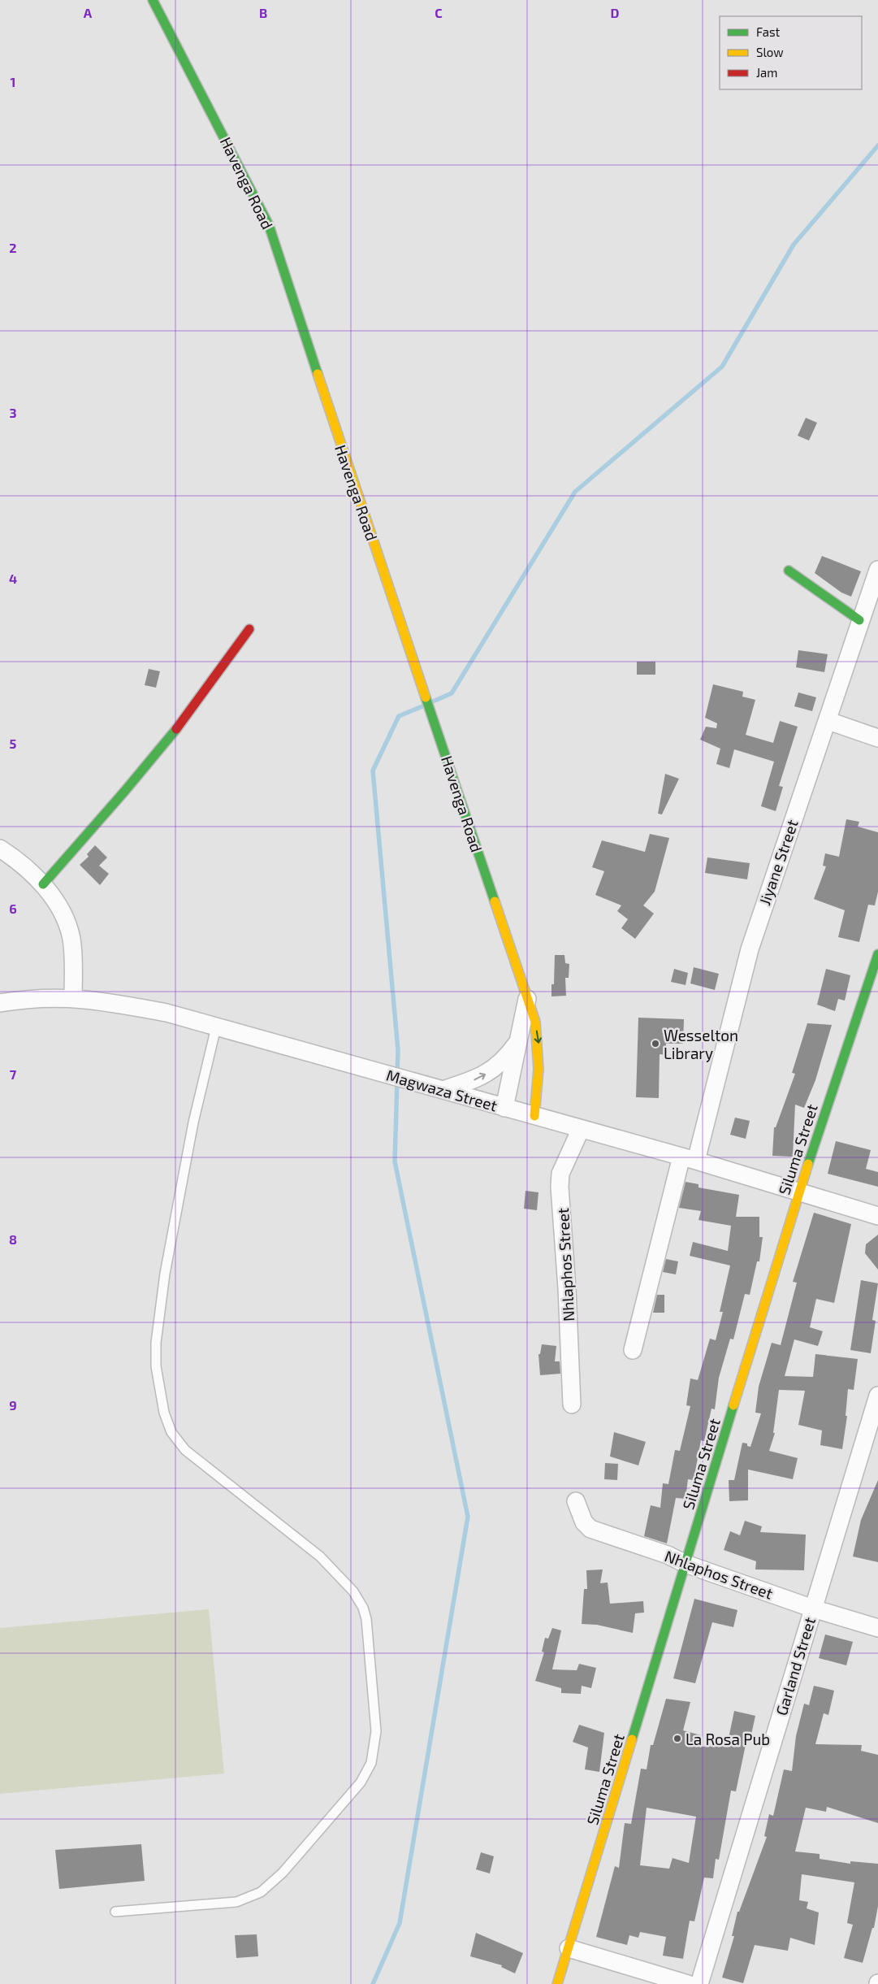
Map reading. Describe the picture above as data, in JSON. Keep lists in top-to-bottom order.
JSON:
{
  "streets": {
    "street": [
      "Havenga Road",
      "Jiyane Street",
      "Magwaza Street",
      "Siluma Street",
      "Nhlaphos Street",
      "Garland Street"
    ]
  },
  "crossings": [
    ["Havenga Road", "Magwaza Street"],
    ["Jiyane Street", "Magwaza Street"],
    ["Magwaza Street", "Siluma Street"],
    ["Magwaza Street", "Nhlaphos Street"],
    ["Siluma Street", "Nhlaphos Street"],
    ["Nhlaphos Street", "Garland Street"]
  ],
  "places": ["Wesselton Library", "La Rosa Pub"],
  "legend": ["Fast", "Slow", "Jam"],
  "grid": {
    "columns": [
      "A",
      "B",
      "C",
      "D"
    ],
    "rows": [
      "1",
      "2",
      "3",
      "4",
      "5",
      "6",
      "7",
      "8",
      "9"
    ]
  }
}
